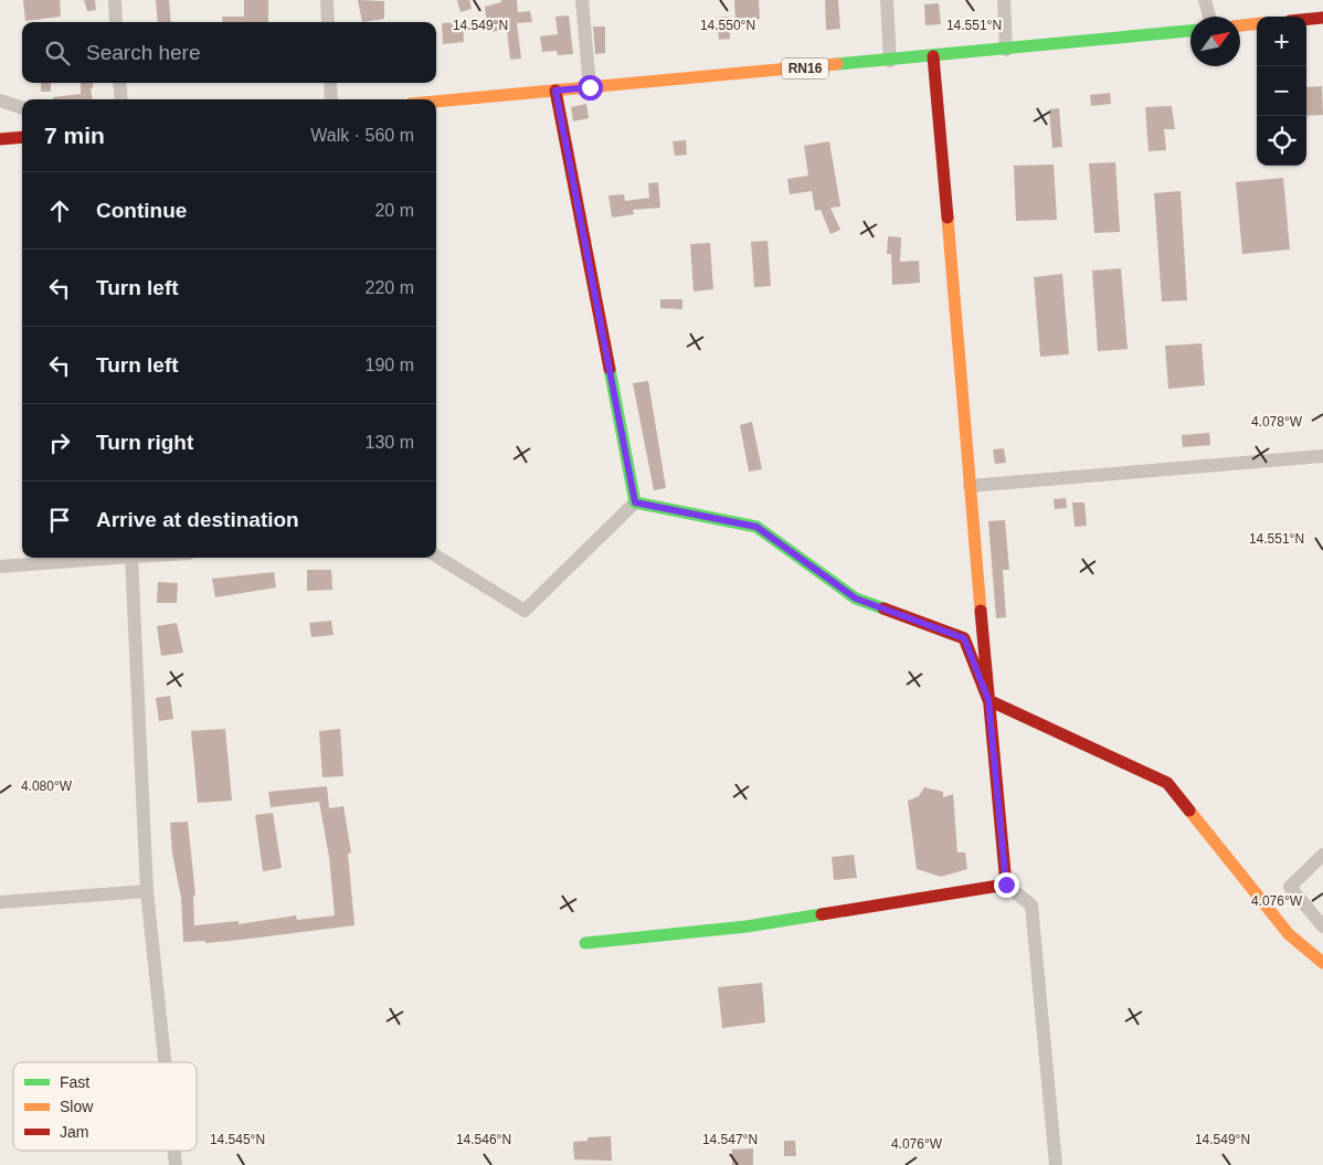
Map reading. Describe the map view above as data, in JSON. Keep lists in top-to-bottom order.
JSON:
{
  "streets": {
    "street": ["RN16"]
  },
  "legend": ["Fast", "Slow", "Jam"],
  "north": "top right",
  "page": {
    "map_buttons": ["+", "−"],
    "search": "Search here",
    "heading": ["7 min", "Walk · 560 m"],
    "list": [
      ["Continue", "20 m"],
      ["Turn left", "220 m"],
      ["Turn left", "190 m"],
      ["Turn right", "130 m"],
      "Arrive at destination"
    ]
  },
  "coordinates": [
    "14.549°N",
    "14.550°N",
    "14.551°N",
    "4.078°W",
    "4.080°W",
    "4.076°W",
    "14.545°N",
    "14.546°N",
    "14.547°N"
  ]
}
